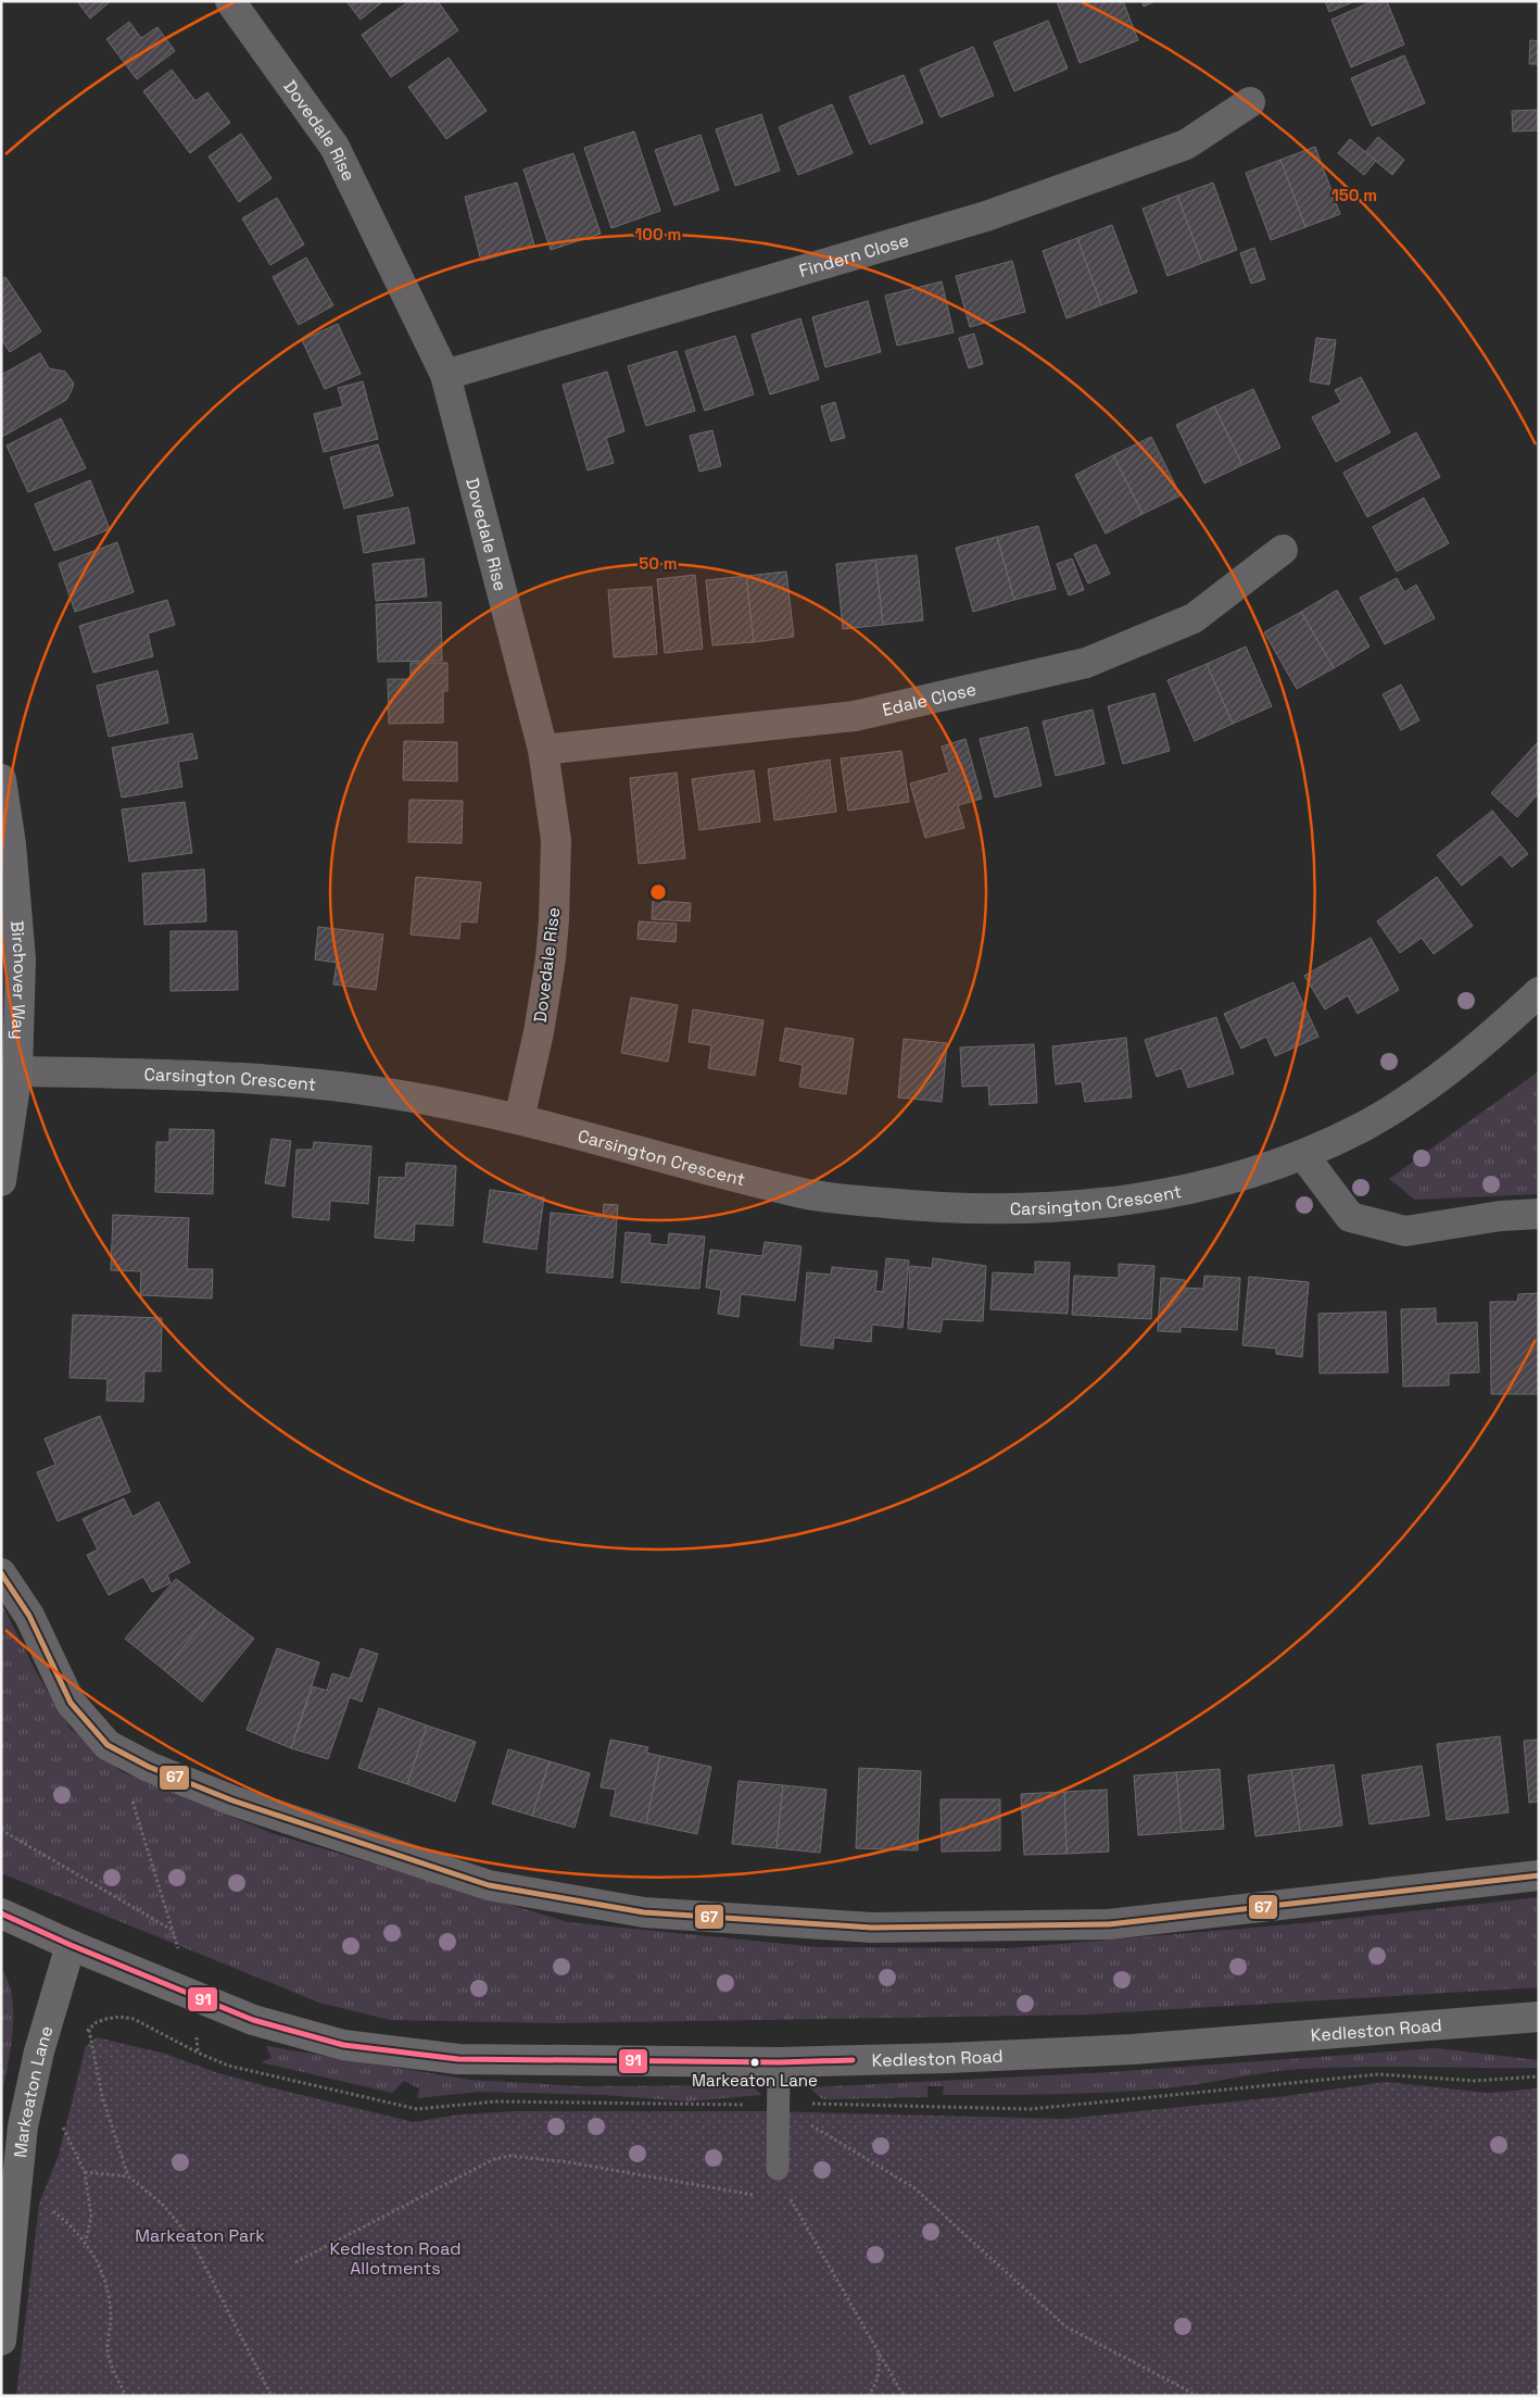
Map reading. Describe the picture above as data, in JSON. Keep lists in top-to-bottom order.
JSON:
{
  "streets": {
    "street": [
      "Dovedale Rise",
      "Findern Close",
      "Edale Close",
      "Birchover Way",
      "Carsington Crescent",
      "Kedleston Road",
      "Markeaton Lane"
    ]
  },
  "crossings": [
    ["Dovedale Rise", "Findern Close"],
    ["Dovedale Rise", "Edale Close"],
    ["Dovedale Rise", "Carsington Crescent"],
    ["Birchover Way", "Carsington Crescent"],
    ["Kedleston Road", "Markeaton Lane"]
  ],
  "parks": ["Markeaton Park", "Kedleston Road Allotments"],
  "places": ["Markeaton Lane"],
  "lines": ["transit line 67", "transit line 91"],
  "rings": ["150 m", "100 m", "50 m"]
}
